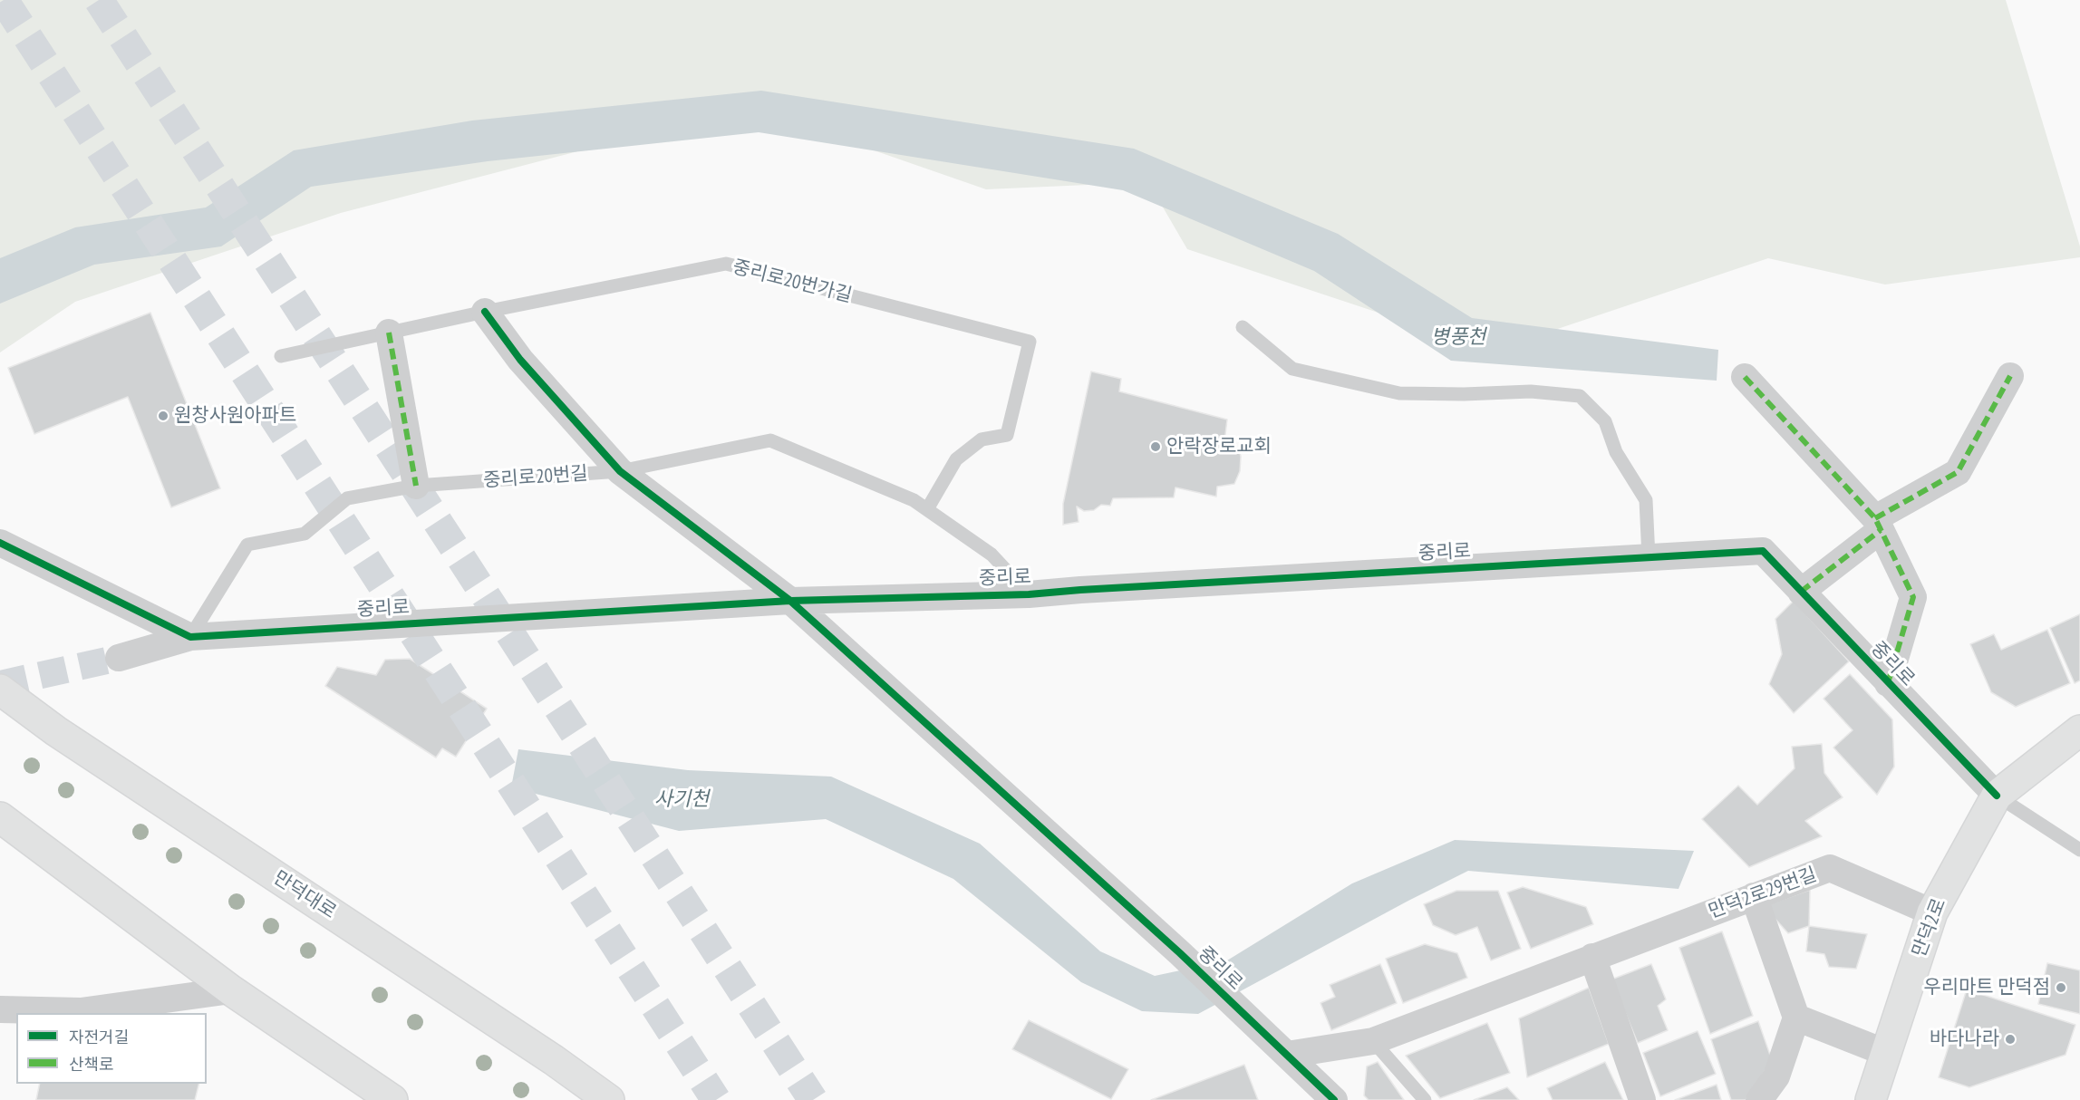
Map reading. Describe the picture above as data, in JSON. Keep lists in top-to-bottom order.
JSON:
{
  "streets": {
    "main road": ["만덕대로", "만덕2로"],
    "street": ["중리로", "만덕2로29번길"],
    "lane": ["중리로20번가길", "중리로20번길"]
  },
  "crossings": [
    ["중리로20번가길", "중리로20번길"],
    ["중리로20번길", "중리로"],
    ["중리로", "만덕2로29번길"],
    ["중리로", "만덕2로"],
    ["만덕2로29번길", "만덕2로"]
  ],
  "water": ["병풍천", "사기천"],
  "places": [
    "원창사원아파트",
    "안락장로교회",
    "우리마트 만덕점",
    "바다나라"
  ],
  "legend": ["자전거길", "산책로"]
}
